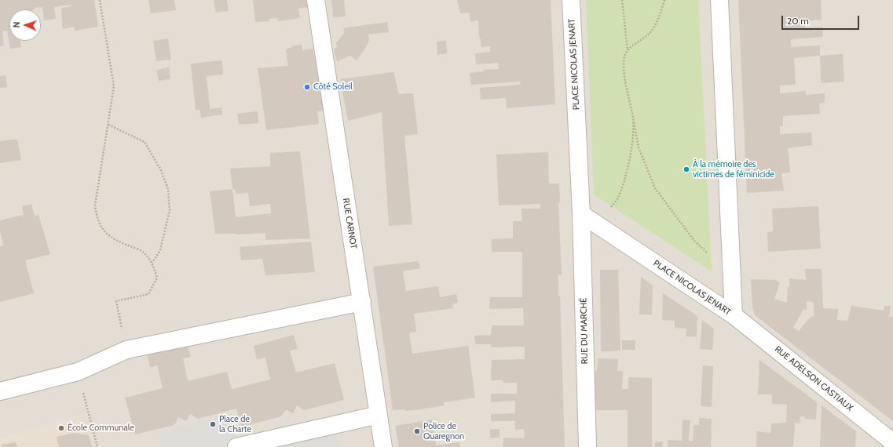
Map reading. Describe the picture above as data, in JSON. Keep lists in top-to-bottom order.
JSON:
{
  "streets": {
    "street": [
      "PLACE NICOLAS JENART",
      "RUE CARNOT",
      "RUE DU MARCHÉ",
      "RUE ADELSON CASTIAUX"
    ]
  },
  "crossings": [
    ["PLACE NICOLAS JENART", "RUE DU MARCHÉ"],
    ["PLACE NICOLAS JENART", "RUE ADELSON CASTIAUX"]
  ],
  "places": [
    "Côté Soleil",
    "À la mémoire des victimes de féminicide",
    "Place de la Charte",
    "École Communale",
    "Police de Quaregnon"
  ],
  "scale_bar": "20 m",
  "north": "left"
}
